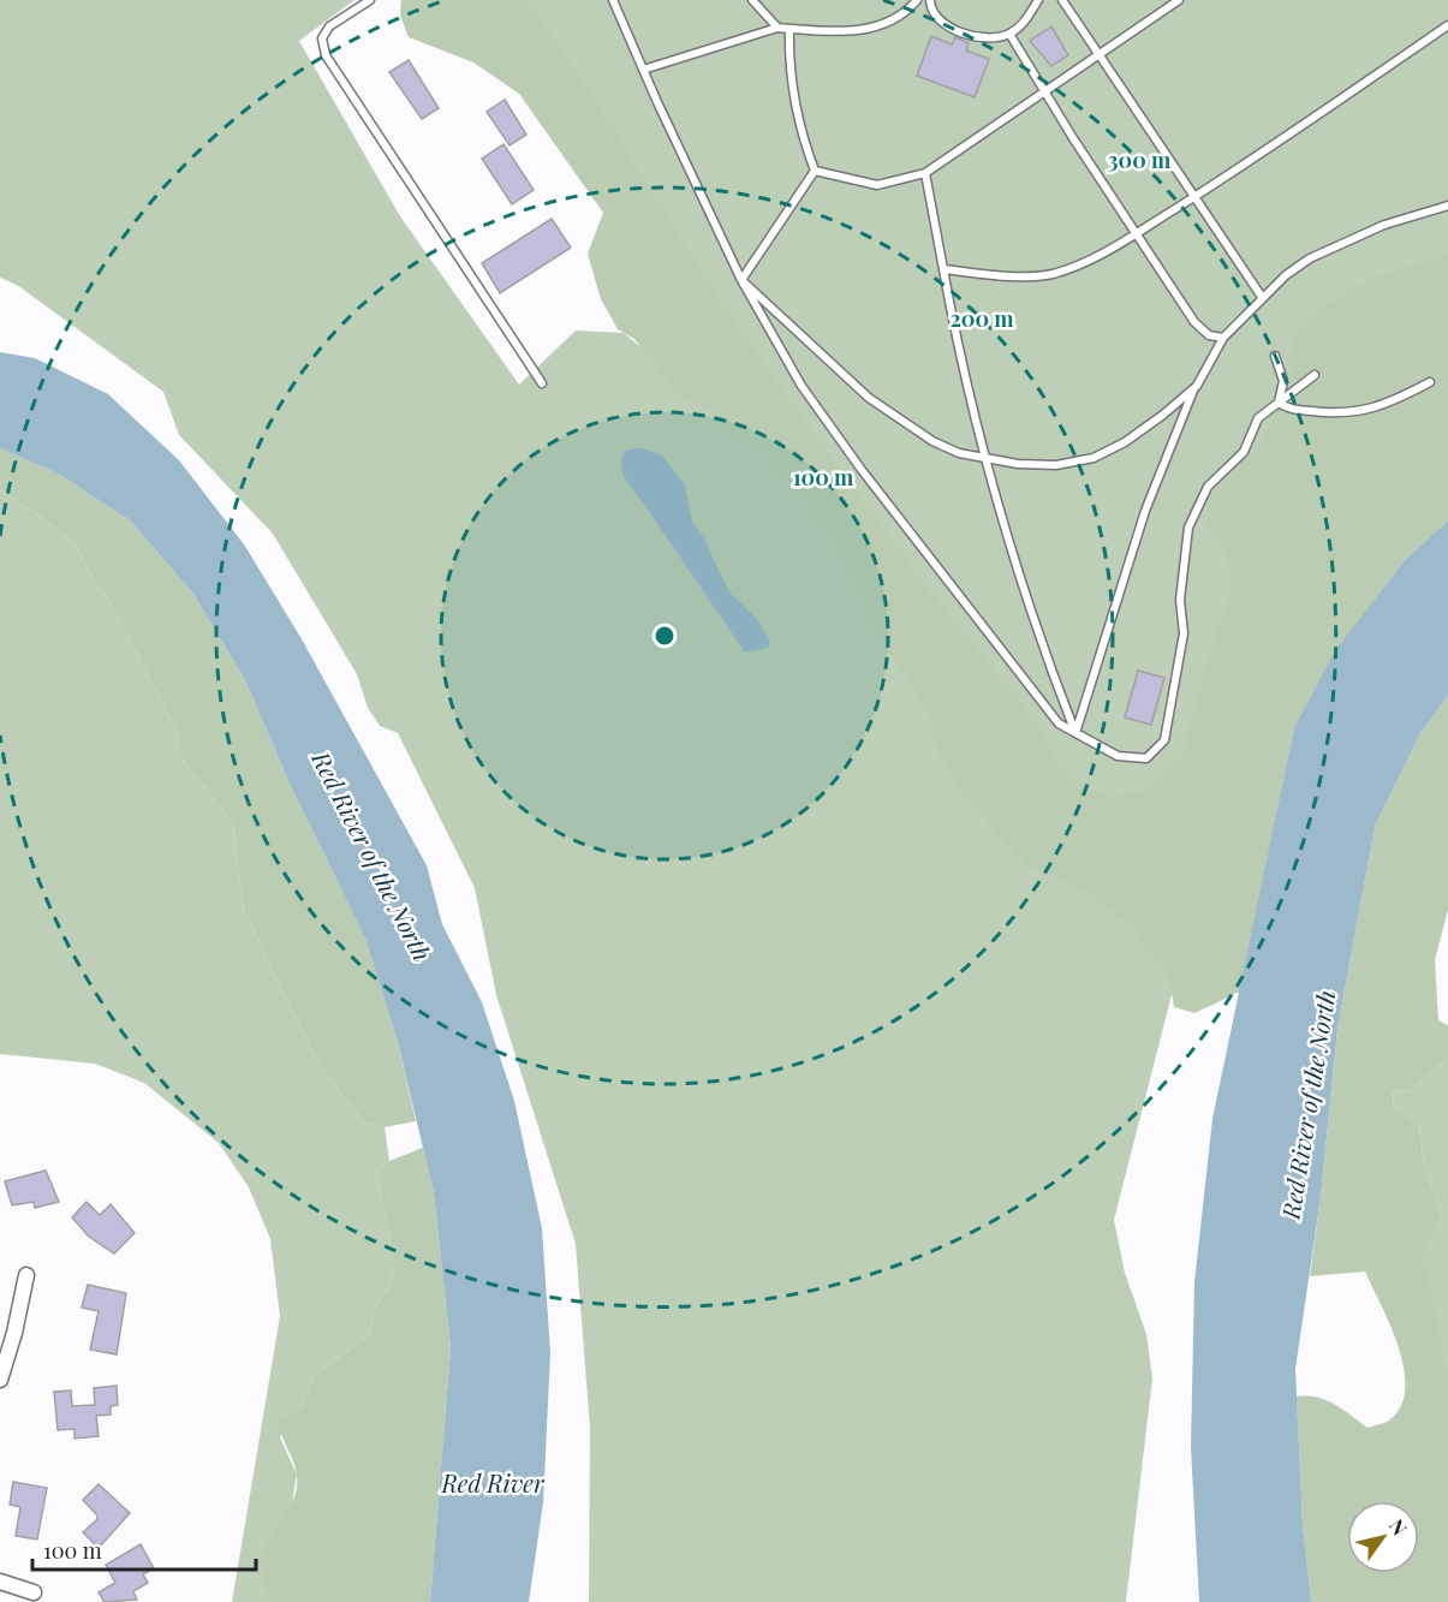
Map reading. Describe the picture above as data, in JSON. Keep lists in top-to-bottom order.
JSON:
{
  "water": ["Red River of the North", "Red River"],
  "scale_bar": "100 m",
  "north": "top right",
  "rings": ["300 m", "200 m", "100 m"]
}
